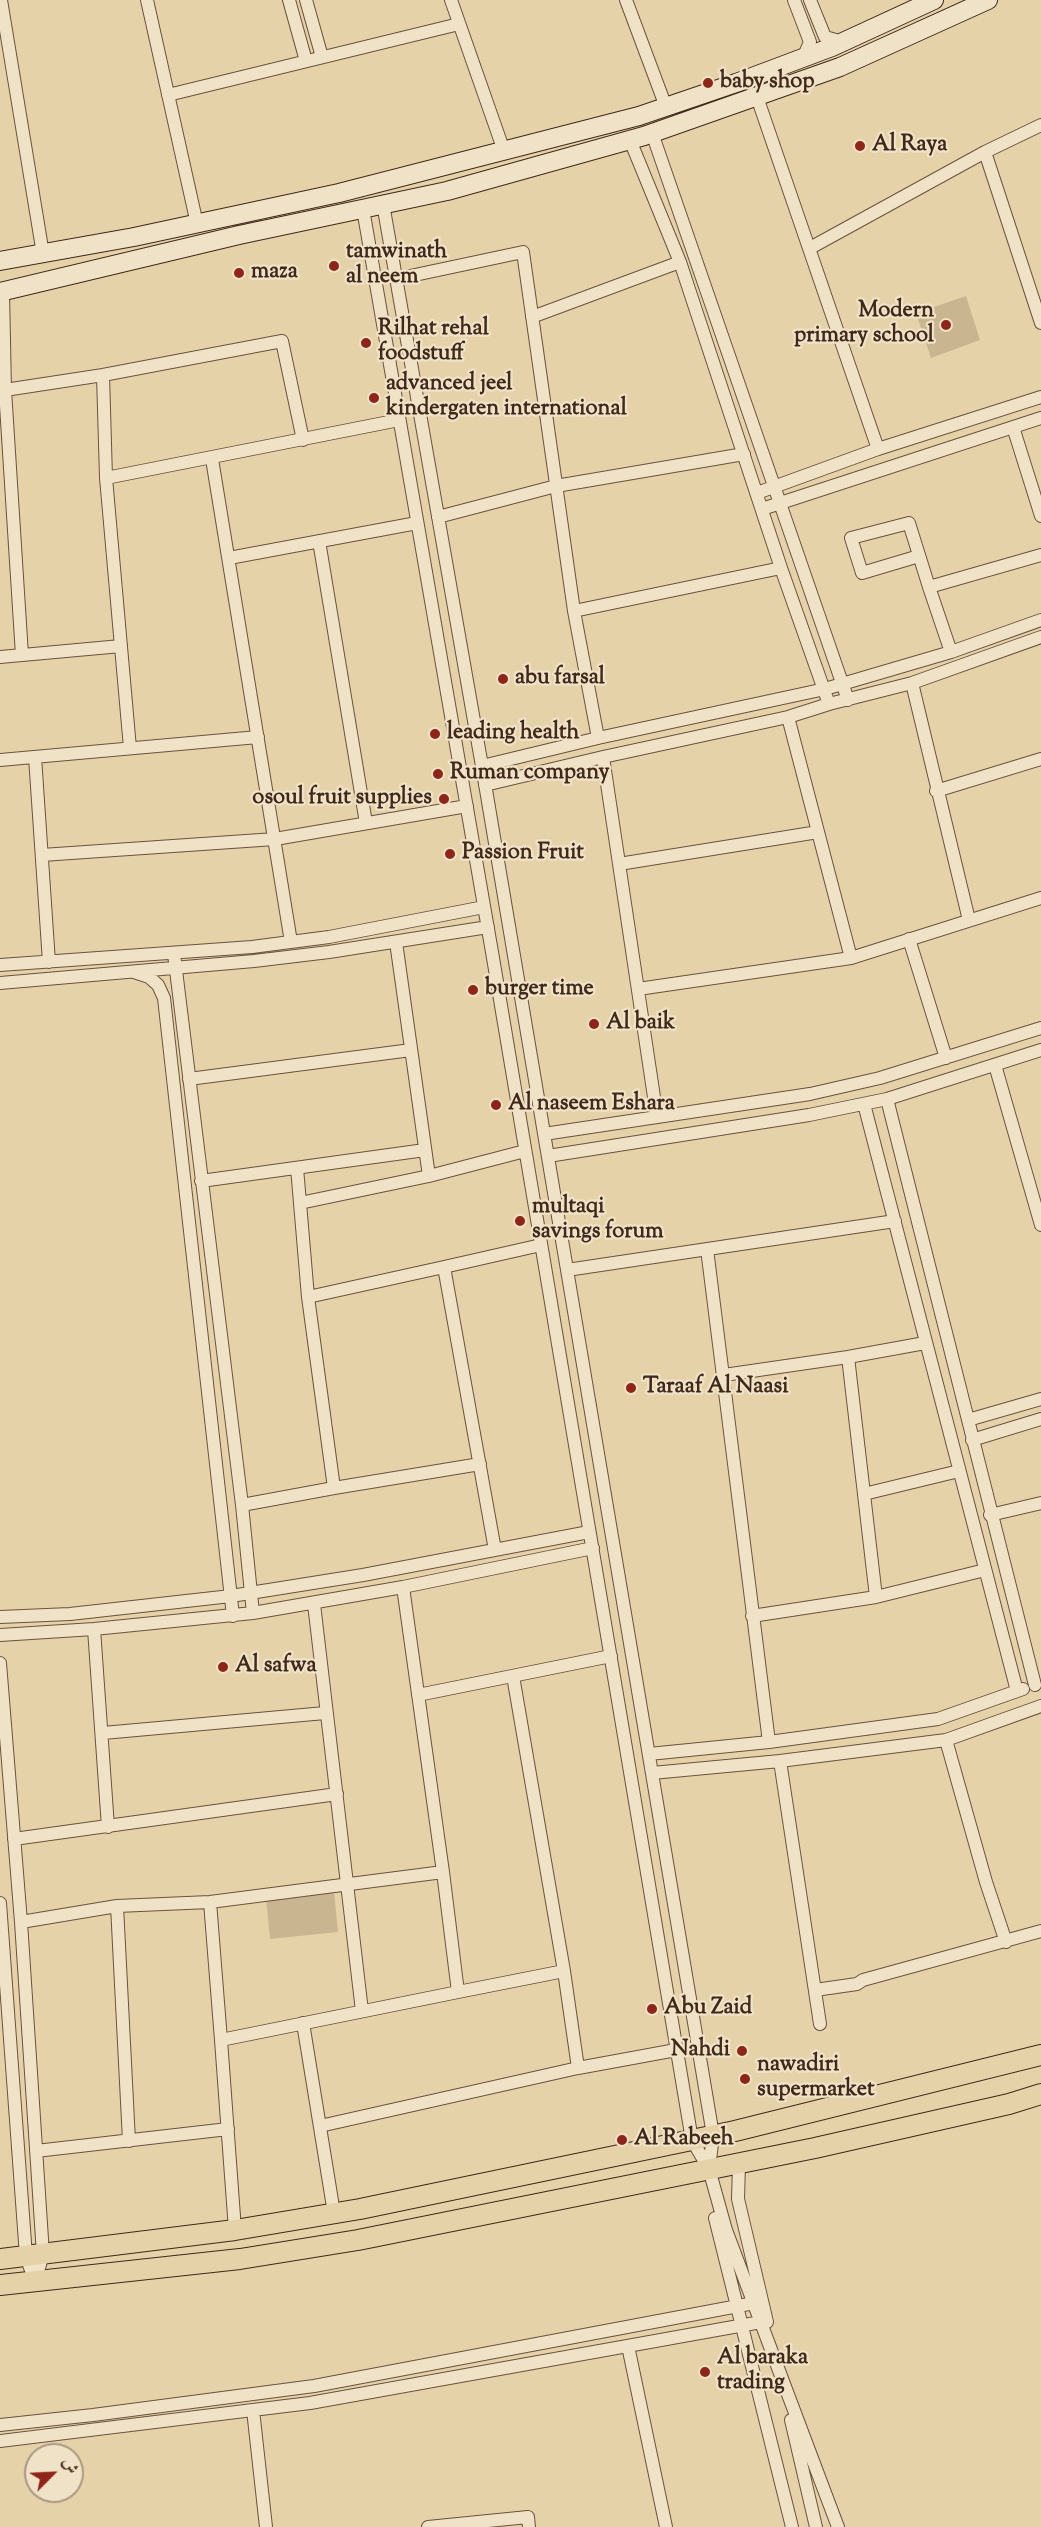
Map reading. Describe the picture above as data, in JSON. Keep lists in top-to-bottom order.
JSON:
{
  "places": [
    "baby shop",
    "Al Raya",
    "tamwinath al neem",
    "maza",
    "Modern primary school",
    "Rilhat rehal foodstuff",
    "advanced jeel kindergaten international",
    "abu farsal",
    "leading health",
    "Ruman company",
    "osoul fruit supplies",
    "Passion Fruit",
    "burger time",
    "Al baik",
    "Al naseem Eshara",
    "multaqi savings forum",
    "Taraaf Al Naasi",
    "Al safwa",
    "Abu Zaid",
    "Nahdi",
    "nawadiri supermarket",
    "Al Rabeeh",
    "Al baraka trading"
  ],
  "north": "top right"
}
